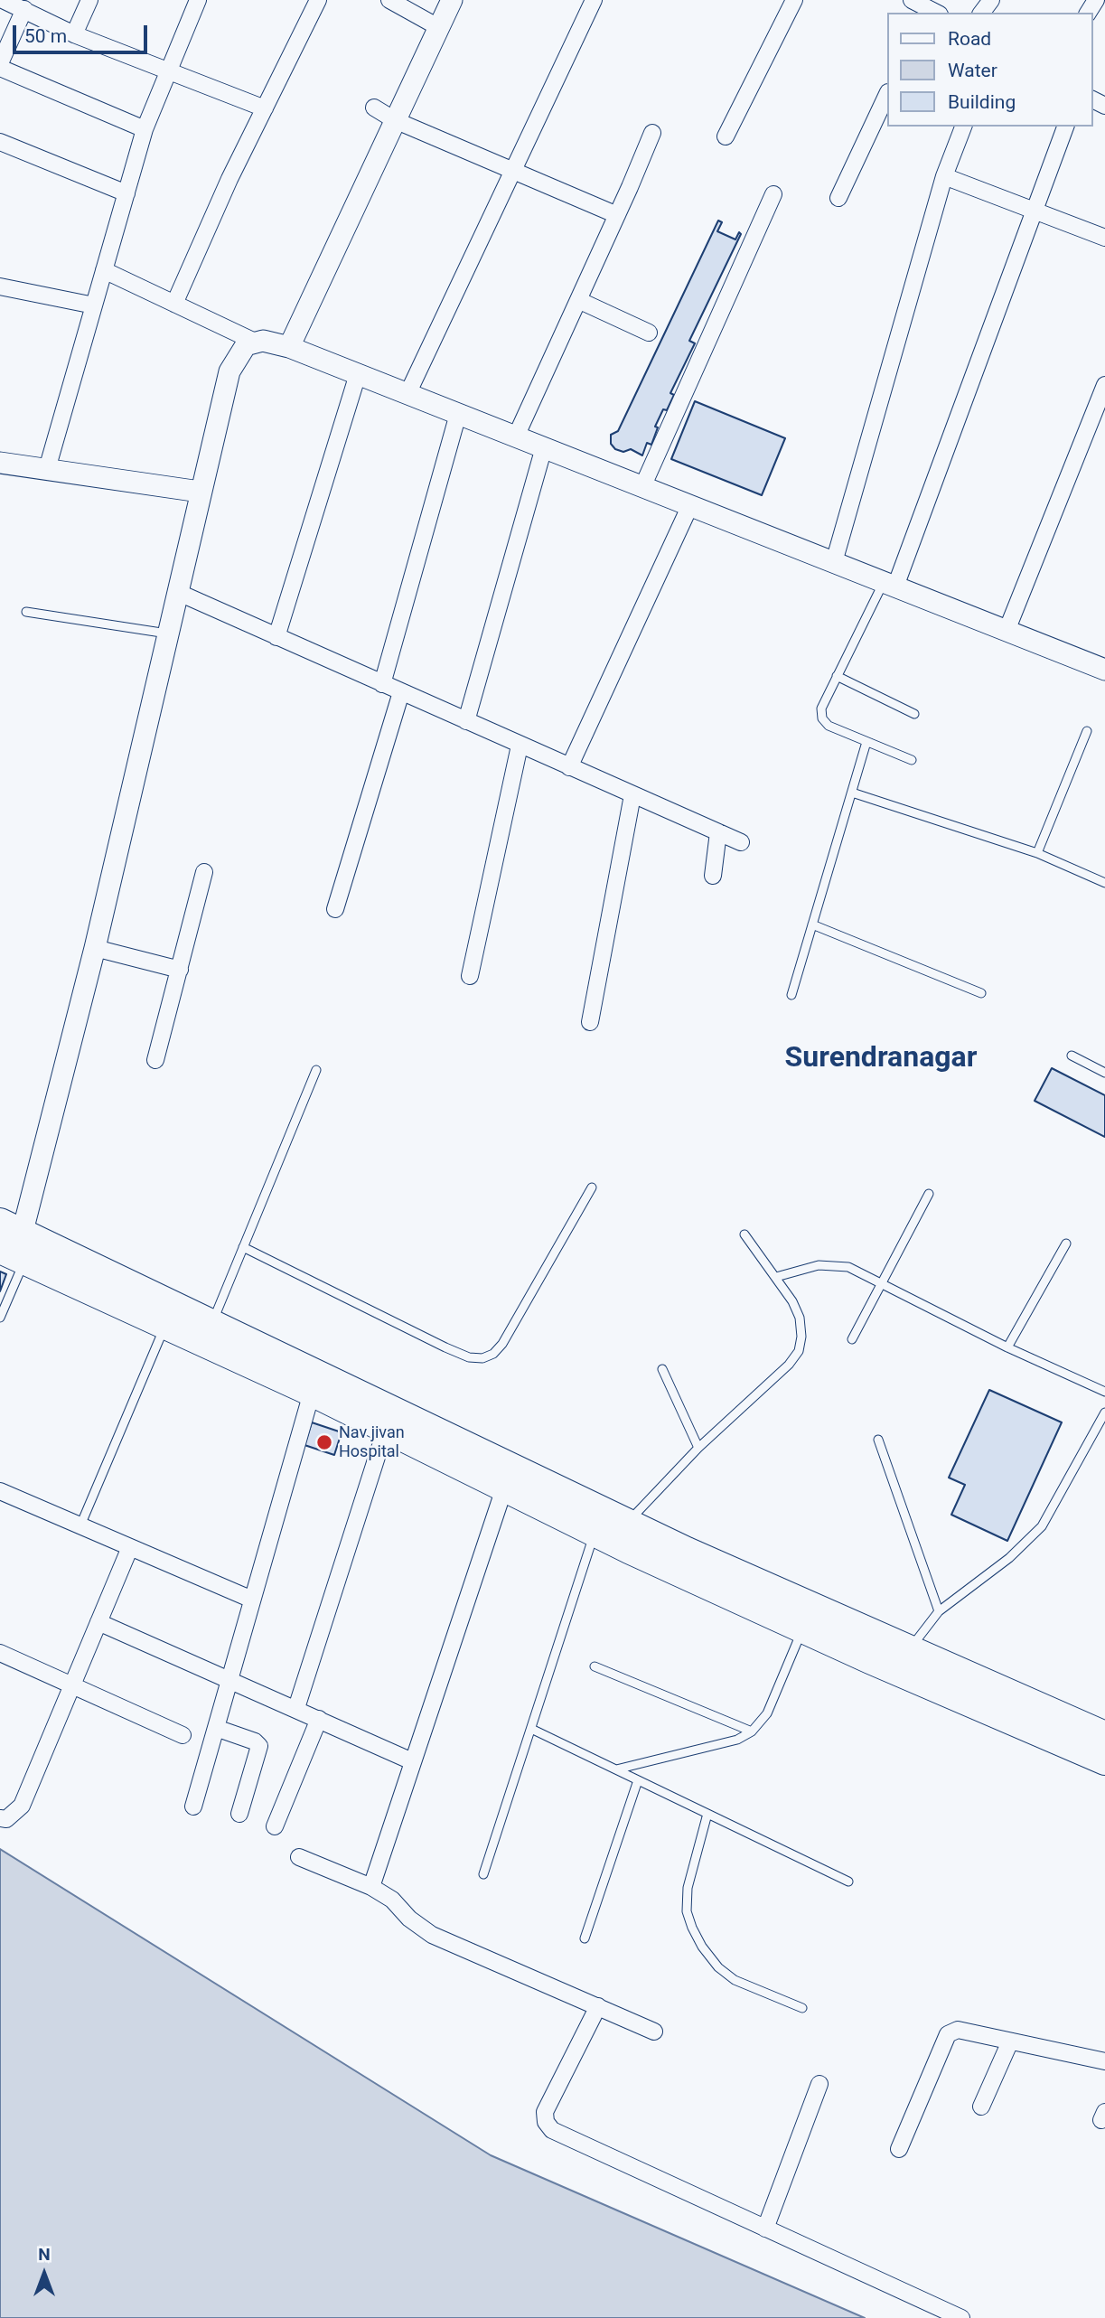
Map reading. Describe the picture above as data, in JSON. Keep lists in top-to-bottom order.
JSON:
{
  "districts": ["Surendranagar"],
  "places": ["Nav jivan Hospital"],
  "legend": ["Road", "Water", "Building"],
  "scale_bar": "50 m",
  "north": "top"
}
